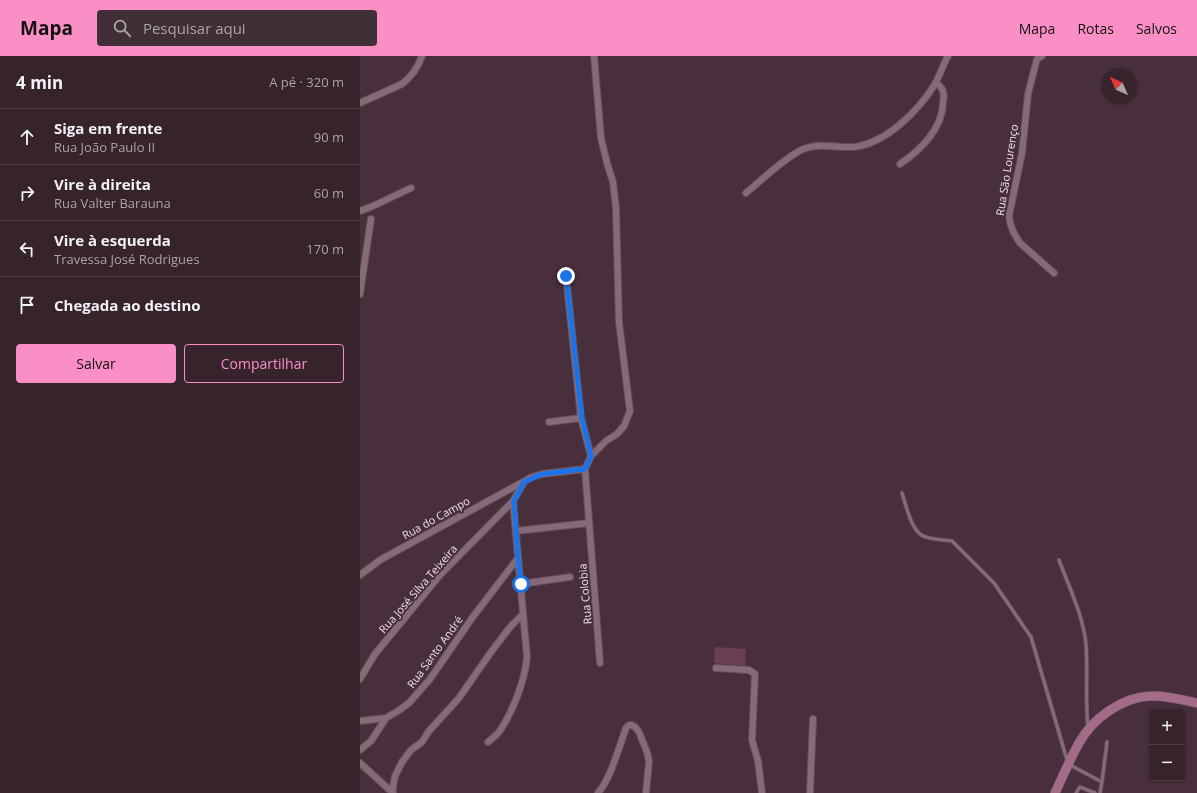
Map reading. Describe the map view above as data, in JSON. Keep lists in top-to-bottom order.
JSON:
{
  "streets": {
    "street": [
      "Rua São Lourenço",
      "Rua do Campo",
      "Rua José Silva Teixeira",
      "Rua Colobia",
      "Rua Santo André"
    ]
  },
  "crossings": [
    ["Rua do Campo", "Rua Colobia"]
  ],
  "north": "top left",
  "page": {
    "header": "Mapa",
    "search": "Pesquisar aqui",
    "nav": ["Mapa", "Rotas", "Salvos"],
    "heading": ["4 min", "A pé · 320 m"],
    "list": [
      ["Siga em frente", "Rua João Paulo II", "90 m"],
      ["Vire à direita", "Rua Valter Barauna", "60 m"],
      ["Vire à esquerda", "Travessa José Rodrigues", "170 m"],
      "Chegada ao destino"
    ],
    "buttons": ["Salvar", "Compartilhar"],
    "map_buttons": ["+", "−"]
  }
}
